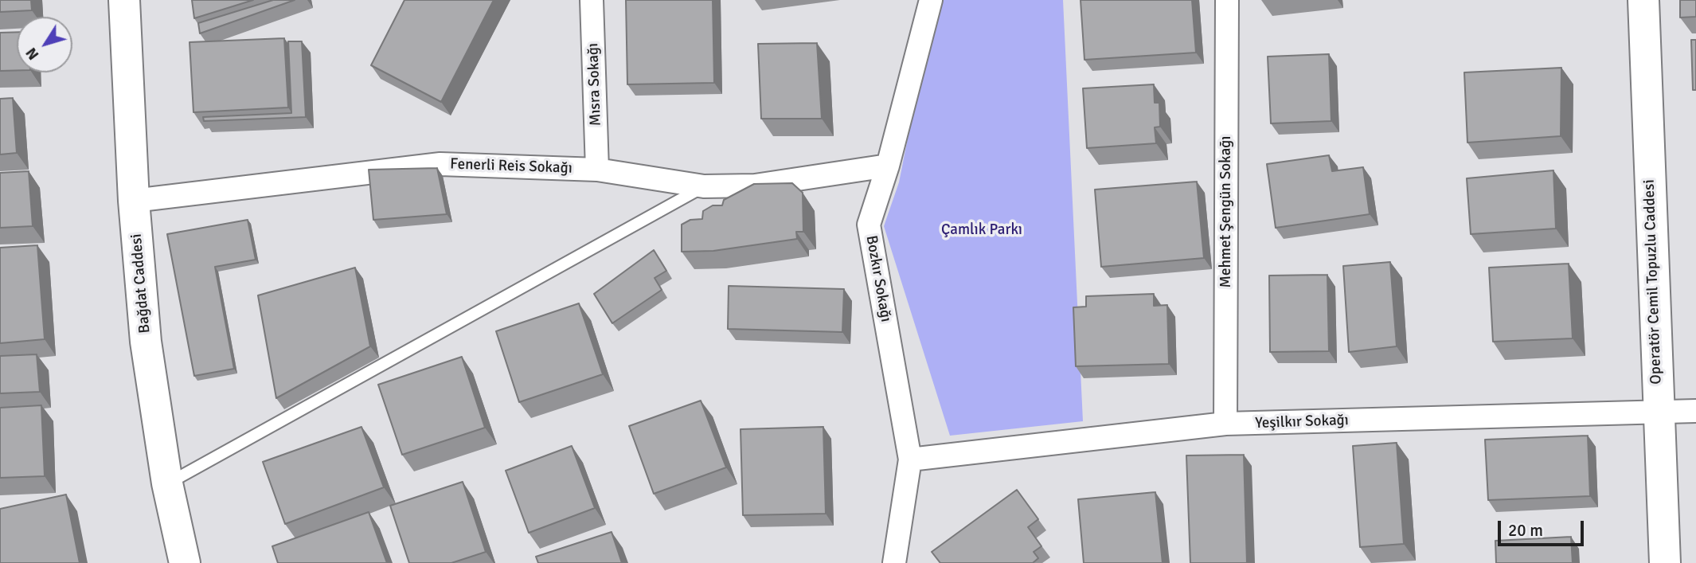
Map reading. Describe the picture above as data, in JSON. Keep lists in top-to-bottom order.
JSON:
{
  "streets": {
    "main road": ["Operatör Cemil Topuzlu Caddesi", "Bağdat Caddesi"],
    "street": [
      "Mısra Sokağı",
      "Fenerli Reis Sokağı",
      "Mehmet Şengün Sokağı",
      "Bozkır Sokağı",
      "Yeşilkır Sokağı"
    ]
  },
  "crossings": [
    ["Mısra Sokağı", "Fenerli Reis Sokağı"],
    ["Fenerli Reis Sokağı", "Bozkır Sokağı"],
    ["Fenerli Reis Sokağı", "Bağdat Caddesi"],
    ["Mehmet Şengün Sokağı", "Yeşilkır Sokağı"],
    ["Bozkır Sokağı", "Yeşilkır Sokağı"],
    ["Operatör Cemil Topuzlu Caddesi", "Yeşilkır Sokağı"]
  ],
  "parks": ["Çamlık Parkı"],
  "scale_bar": "20 m",
  "north": "bottom left"
}
